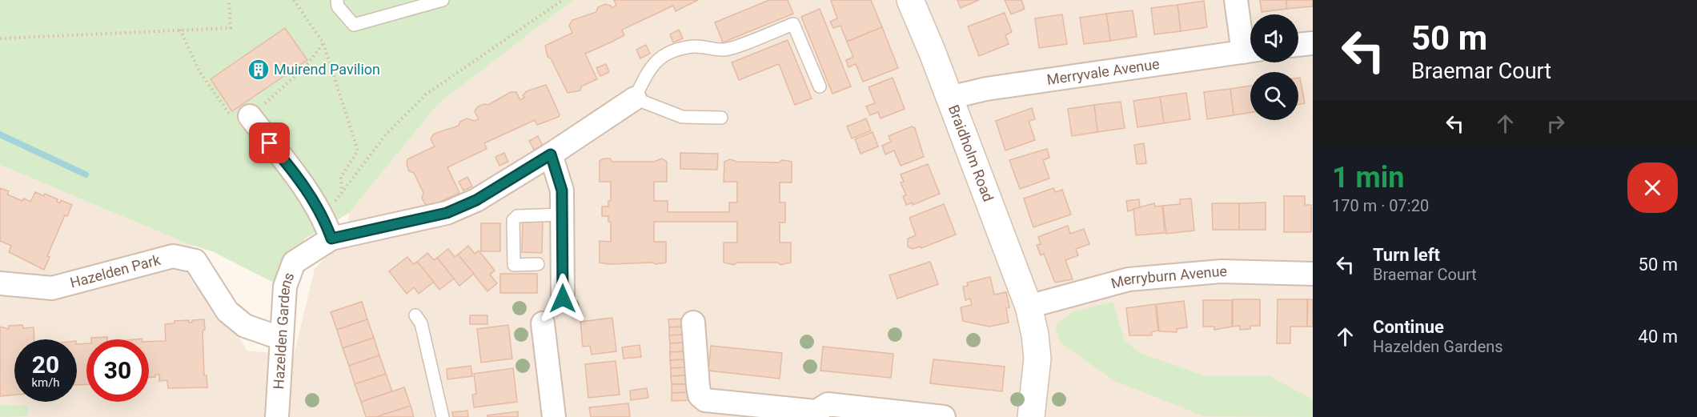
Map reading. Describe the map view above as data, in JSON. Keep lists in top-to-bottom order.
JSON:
{
  "streets": {
    "street": [
      "Merryvale Avenue",
      "Braidholm Road",
      "Hazelden Park",
      "Merryburn Avenue",
      "Hazelden Gardens"
    ]
  },
  "crossings": [
    ["Merryvale Avenue", "Braidholm Road"],
    ["Braidholm Road", "Merryburn Avenue"],
    ["Hazelden Park", "Hazelden Gardens"]
  ],
  "places": {
    "building": ["Muirend Pavilion"]
  },
  "page": {
    "turn": ["50 m", "Braemar Court"],
    "heading": ["1 min", "170 m · 07:20"],
    "list": [
      {
        "name": "Turn left",
        "note": "Braemar Court",
        "value": "50 m"
      },
      {
        "name": "Continue",
        "note": "Hazelden Gardens",
        "value": "40 m"
      }
    ],
    "speed": "20 km/h",
    "limit": "30"
  }
}
